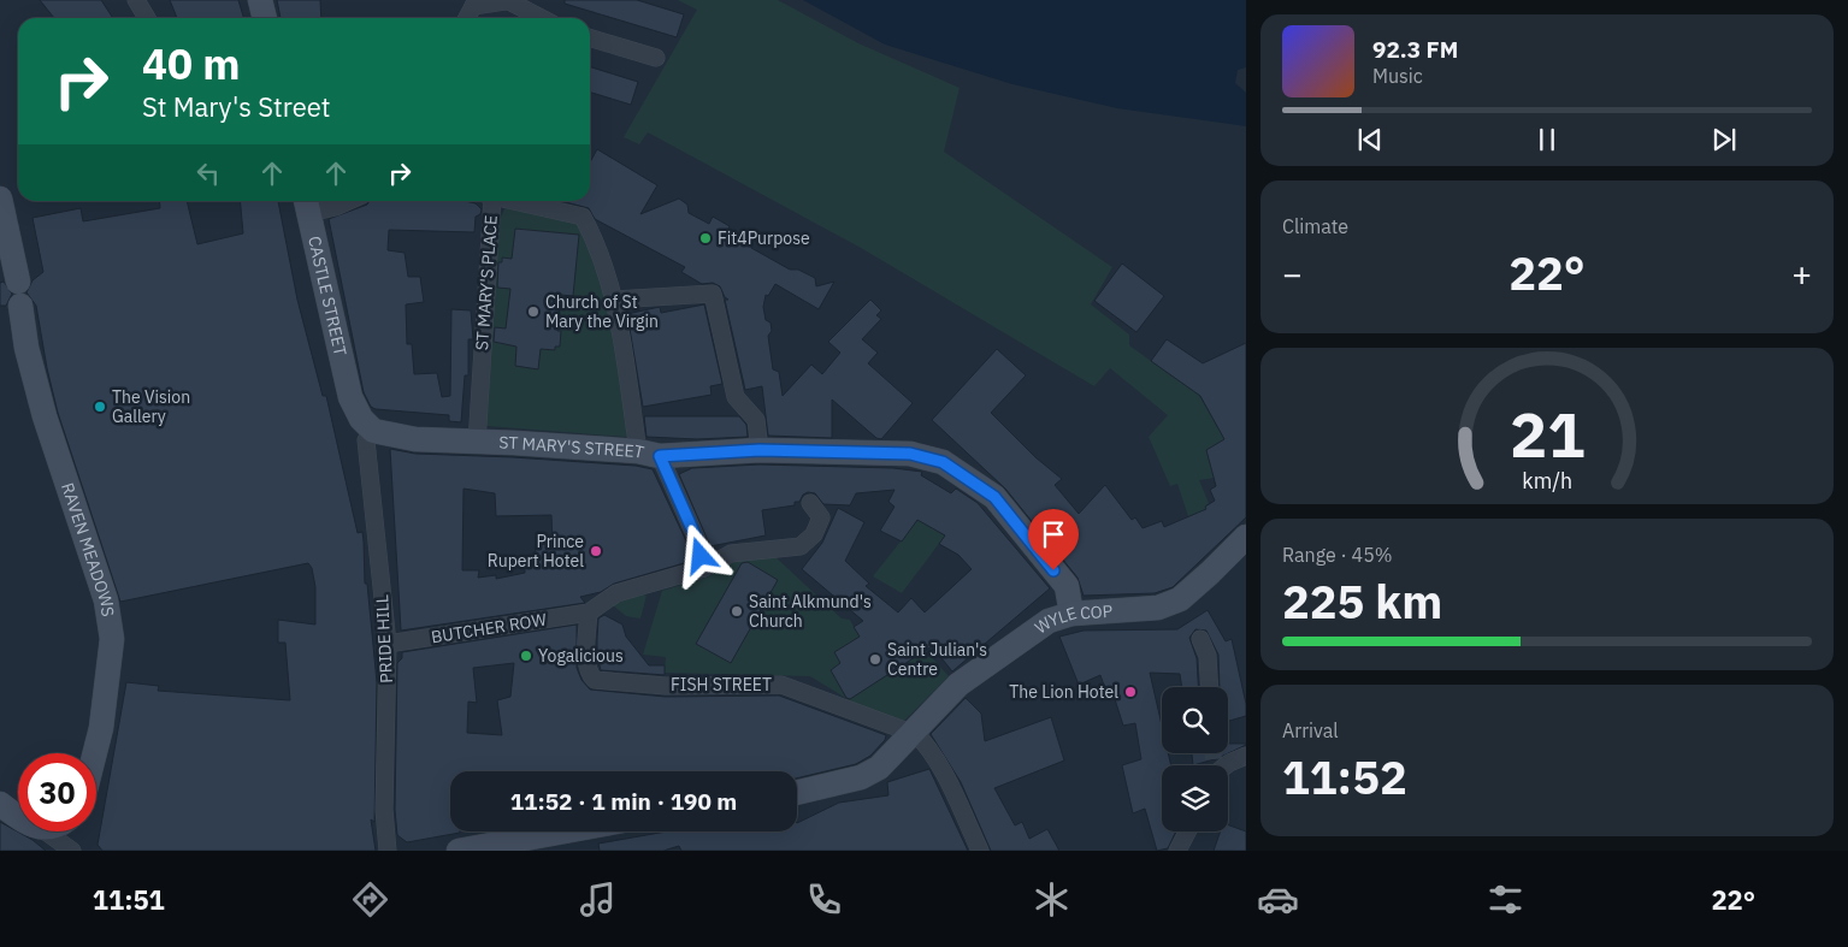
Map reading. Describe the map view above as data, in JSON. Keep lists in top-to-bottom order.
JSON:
{
  "streets": {
    "street": [
      "ST MARY'S PLACE",
      "CASTLE STREET",
      "ST MARY'S STREET",
      "RAVEN MEADOWS",
      "WYLE COP",
      "BUTCHER ROW",
      "PRIDE HILL",
      "FISH STREET"
    ]
  },
  "crossings": [
    ["ST MARY'S PLACE", "ST MARY'S STREET"],
    ["CASTLE STREET", "ST MARY'S STREET"],
    ["CASTLE STREET", "PRIDE HILL"],
    ["ST MARY'S STREET", "WYLE COP"],
    ["ST MARY'S STREET", "PRIDE HILL"],
    ["WYLE COP", "FISH STREET"],
    ["BUTCHER ROW", "PRIDE HILL"],
    ["BUTCHER ROW", "FISH STREET"]
  ],
  "places": [
    "Fit4Purpose",
    "Church of St Mary the Virgin",
    "The Vision Gallery",
    "Prince Rupert Hotel",
    "Saint Alkmund's Church",
    "Yogalicious",
    "Saint Julian's Centre",
    "The Lion Hotel"
  ],
  "page": {
    "turn": ["40 m", "St Mary's Street"],
    "song": ["92.3 FM", "Music"],
    "tile": [
      "Climate",
      ["Range · 45%", "225 km"],
      ["Arrival", "11:52"]
    ],
    "heat": ["−", "22°", "+"],
    "limit": "30",
    "trip": "11:52 · 1 min · 190 m",
    "tabs": ["11:51", "22°"],
    "gauge": ["21", "km/h"]
  }
}
